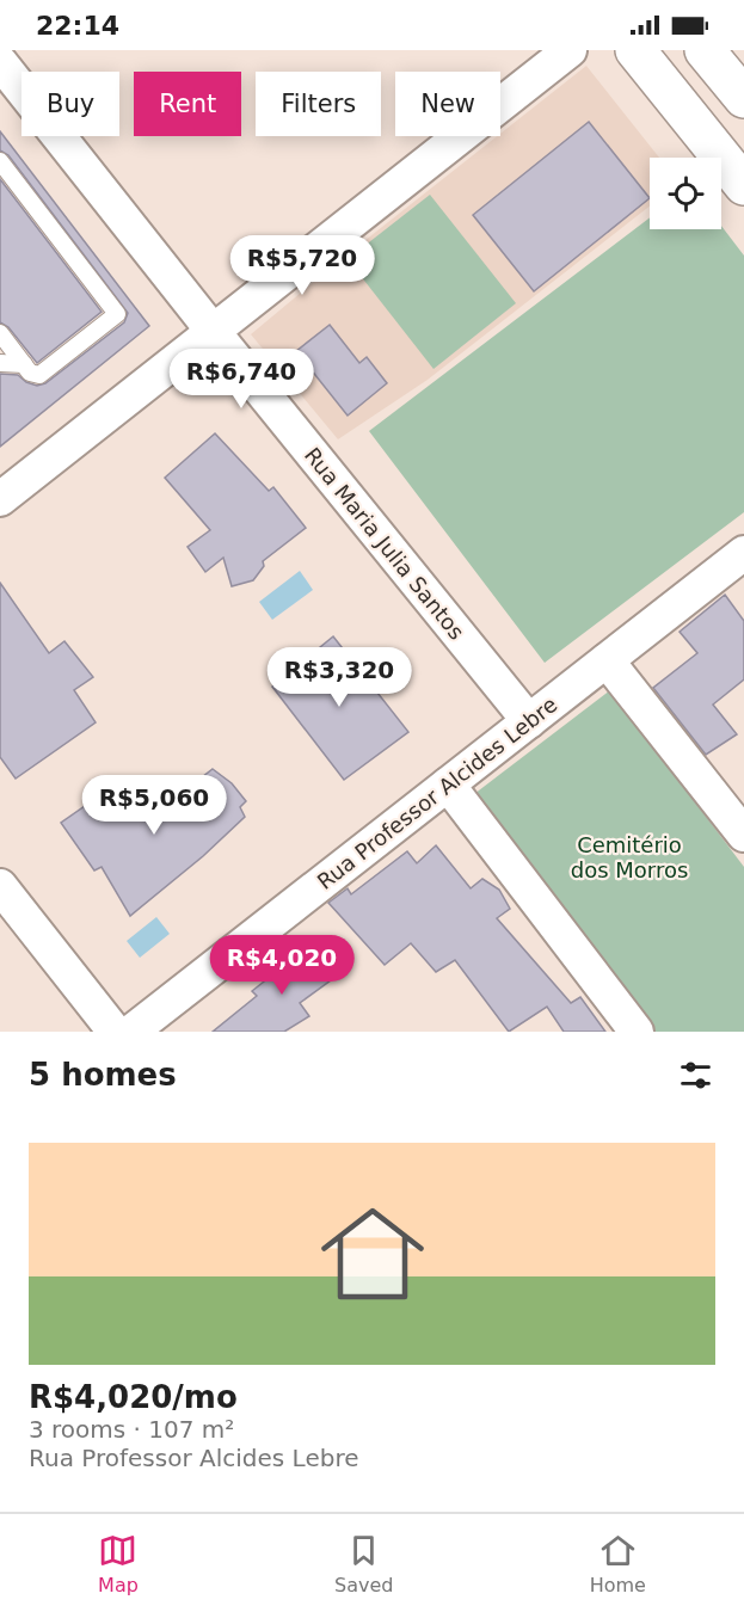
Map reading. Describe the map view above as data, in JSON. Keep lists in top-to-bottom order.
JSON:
{
  "streets": {
    "street": ["Rua Maria Julia Santos", "Rua Professor Alcides Lebre"]
  },
  "crossings": [
    ["Rua Maria Julia Santos", "Rua Professor Alcides Lebre"]
  ],
  "parks": ["Cemitério dos Morros"],
  "page": {
    "status": "22:14",
    "chip": [
      "Buy",
      "Rent",
      "Filters",
      "New"
    ],
    "price": [
      "R$5,720",
      "R$6,740",
      "R$3,320",
      "R$5,060",
      "R$4,020"
    ],
    "heading": "5 homes",
    "list": [
      {
        "name": "R$4,020/mo",
        "note": "3 rooms · 107 m² · Rua Professor Alcides Lebre"
      }
    ],
    "tabs": ["Map", "Saved", "Home"]
  }
}
